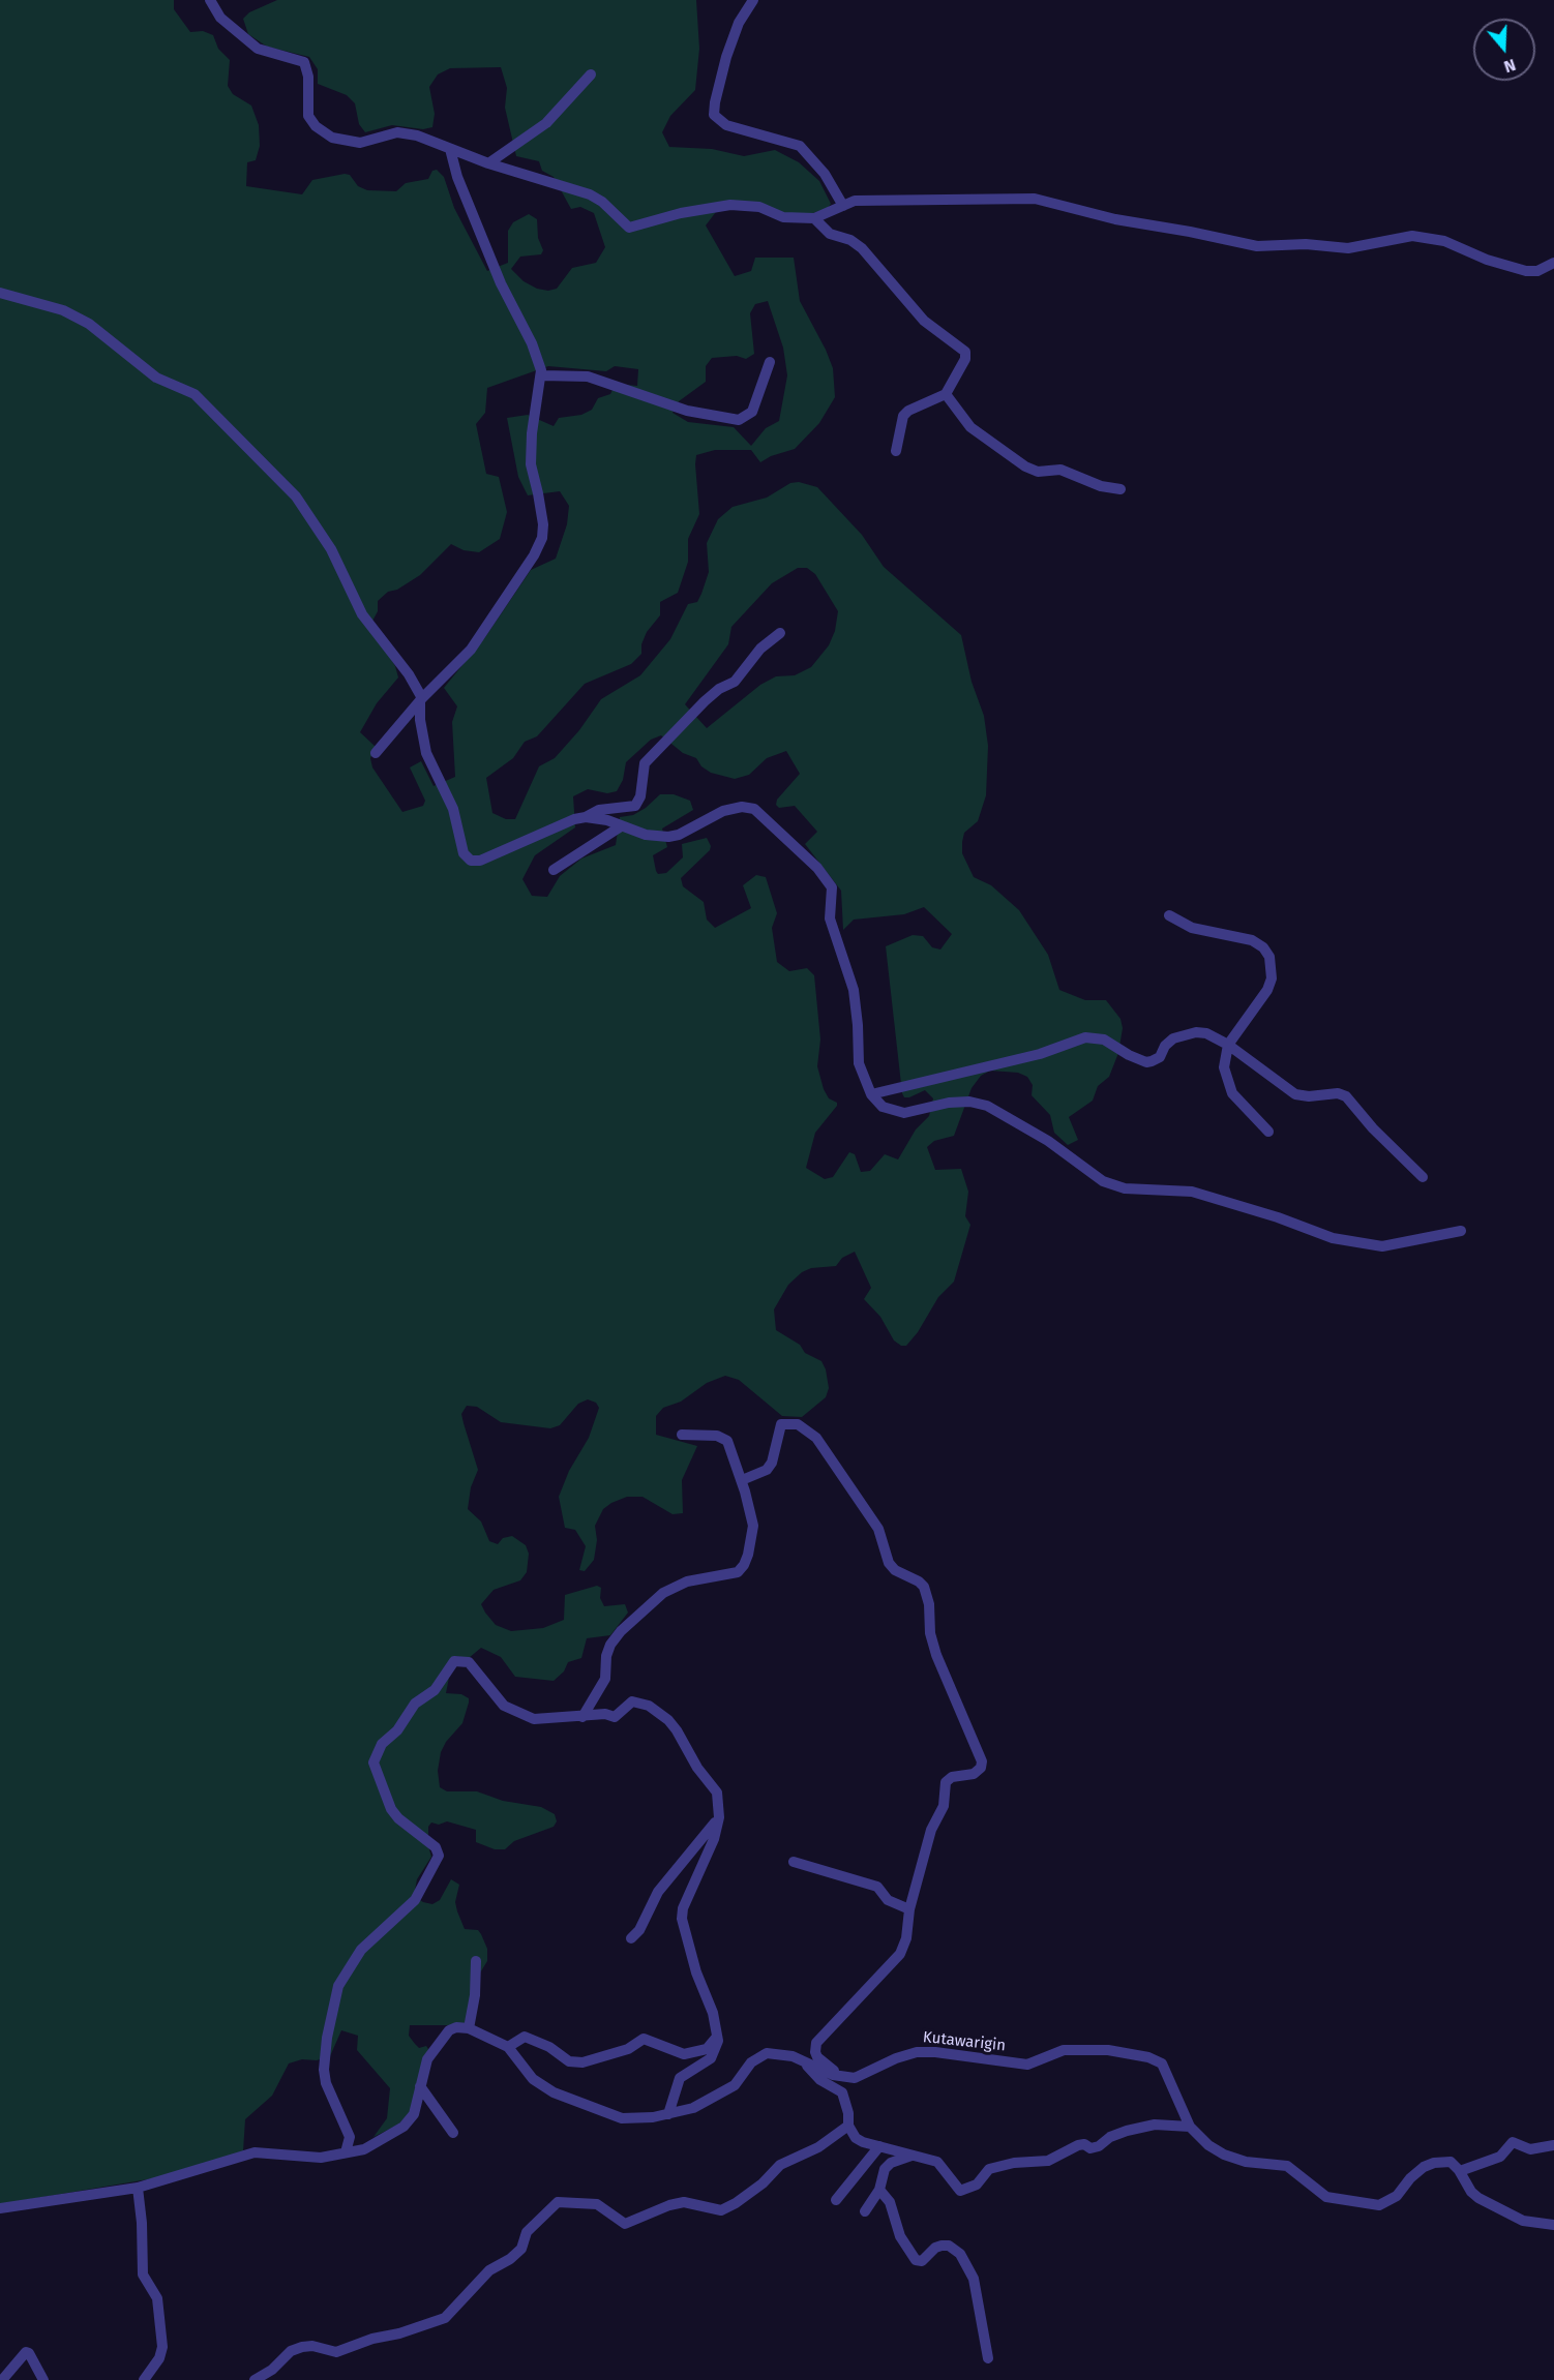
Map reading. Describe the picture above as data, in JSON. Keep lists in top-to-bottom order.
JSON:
{
  "streets": {
    "street": ["Kutawarigin"]
  },
  "north": "bottom"
}
